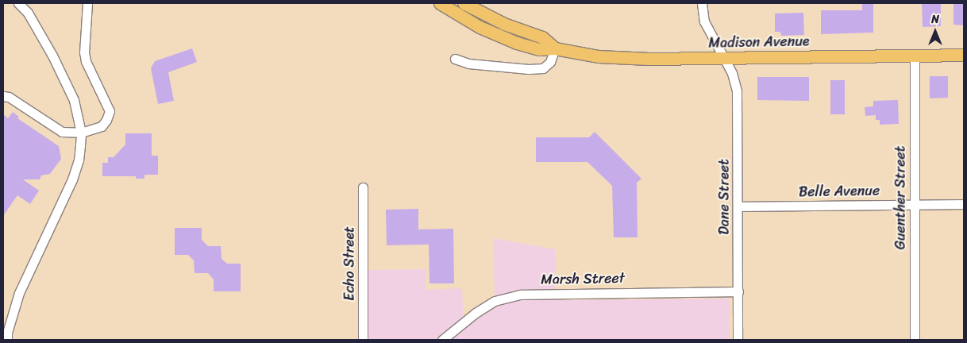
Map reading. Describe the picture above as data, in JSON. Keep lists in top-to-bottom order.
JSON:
{
  "streets": {
    "main road": ["Madison Avenue"],
    "street": [
      "Belle Avenue",
      "Dane Street",
      "Guenther Street",
      "Echo Street",
      "Marsh Street"
    ]
  },
  "crossings": [
    ["Madison Avenue", "Dane Street"],
    ["Madison Avenue", "Guenther Street"],
    ["Belle Avenue", "Dane Street"],
    ["Belle Avenue", "Guenther Street"],
    ["Dane Street", "Marsh Street"]
  ],
  "north": "top"
}
